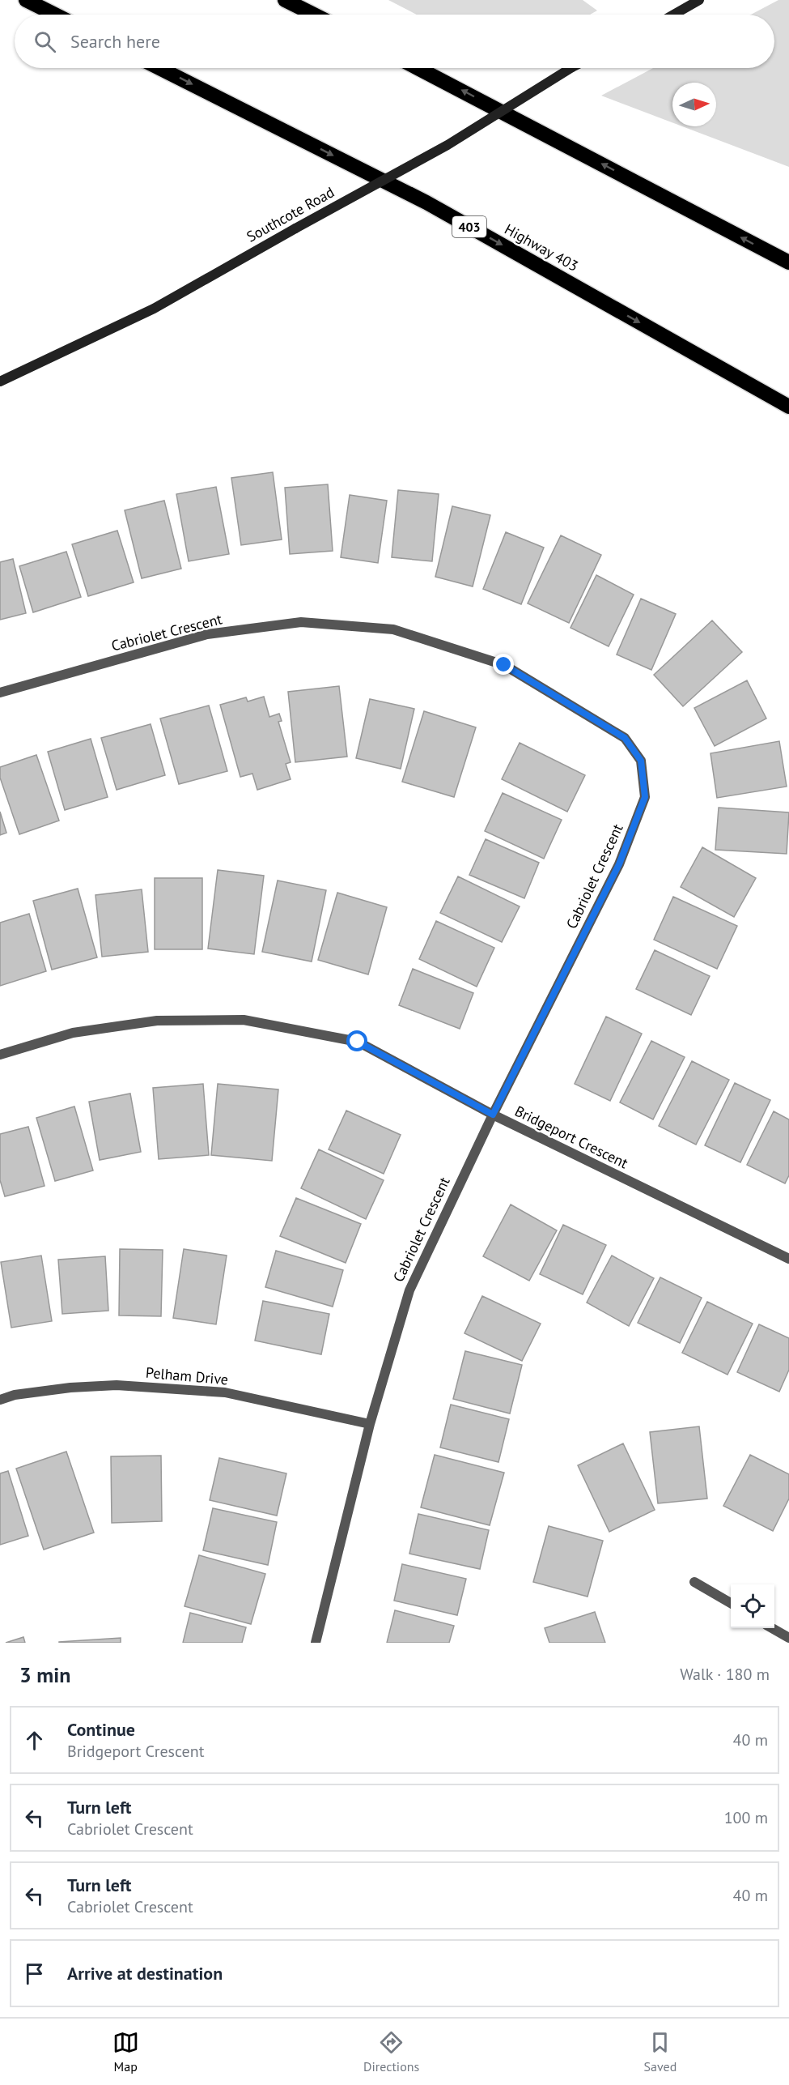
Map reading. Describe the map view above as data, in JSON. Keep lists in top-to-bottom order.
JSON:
{
  "streets": {
    "highway": ["403", "Highway 403"],
    "main road": ["Southcote Road"],
    "street": ["Cabriolet Crescent", "Bridgeport Crescent", "Pelham Drive"]
  },
  "crossings": [
    ["Cabriolet Crescent", "Bridgeport Crescent"],
    ["Cabriolet Crescent", "Pelham Drive"]
  ],
  "north": "right",
  "page": {
    "search": "Search here",
    "heading": ["3 min", "Walk · 180 m"],
    "list": [
      ["Continue", "Bridgeport Crescent", "40 m"],
      ["Turn left", "Cabriolet Crescent", "100 m"],
      ["Turn left", "Cabriolet Crescent", "40 m"],
      "Arrive at destination"
    ],
    "nav": ["Map", "Directions", "Saved"]
  }
}
